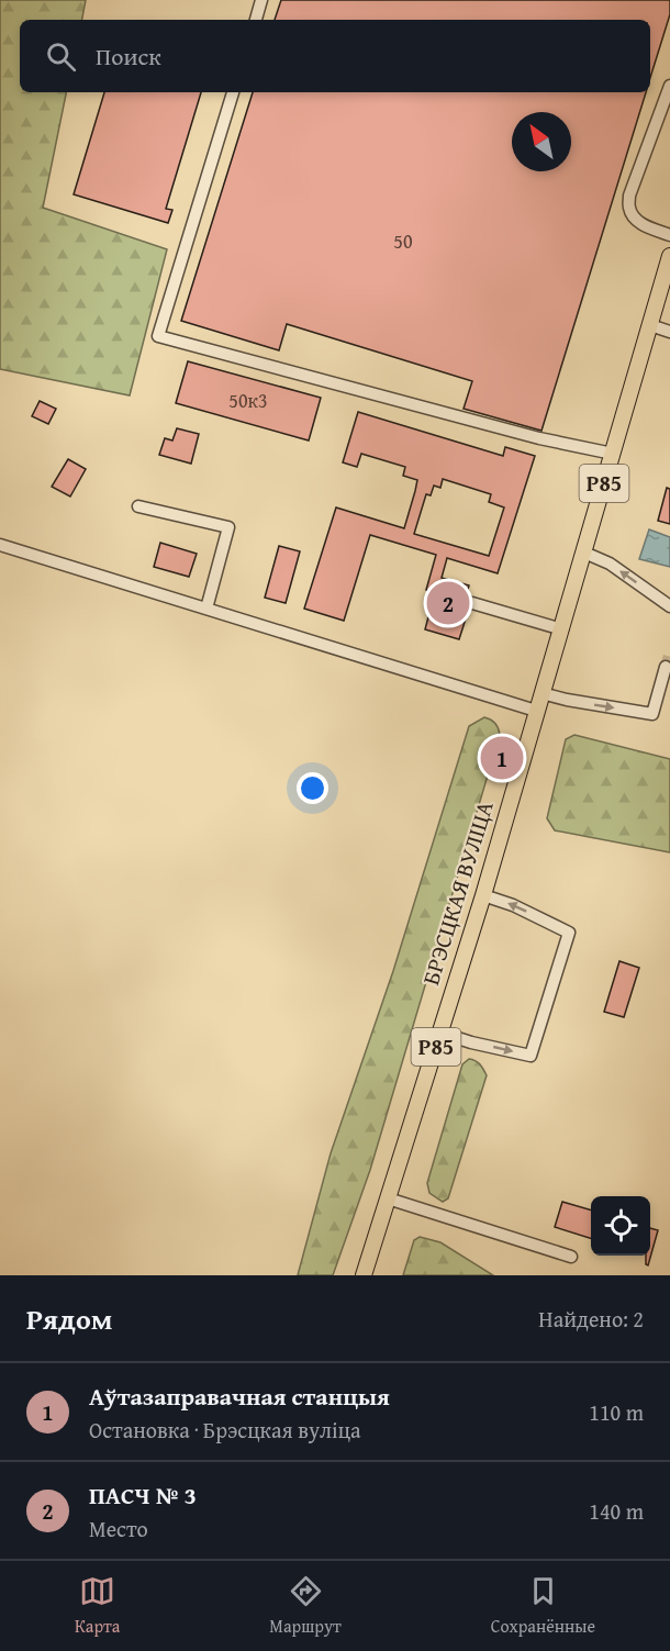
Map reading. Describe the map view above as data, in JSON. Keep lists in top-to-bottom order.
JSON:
{
  "streets": {
    "main road": ["Р85", "БРЭСЦКАЯ ВУЛІЦА"]
  },
  "house_numbers": ["50", "50к3"],
  "north": "top left",
  "page": {
    "search": "Поиск",
    "pins": ["2", "1"],
    "heading": ["Рядом", "Найдено: 2"],
    "list": [
      {
        "mark": "1",
        "name": "Аўтазаправачная станцыя",
        "note": "Остановка · Брэсцкая вуліца",
        "value": "110 m"
      },
      {
        "mark": "2",
        "name": "ПАСЧ № 3",
        "note": "Место",
        "value": "140 m"
      }
    ],
    "nav": ["Карта", "Маршрут", "Сохранённые"]
  }
}
